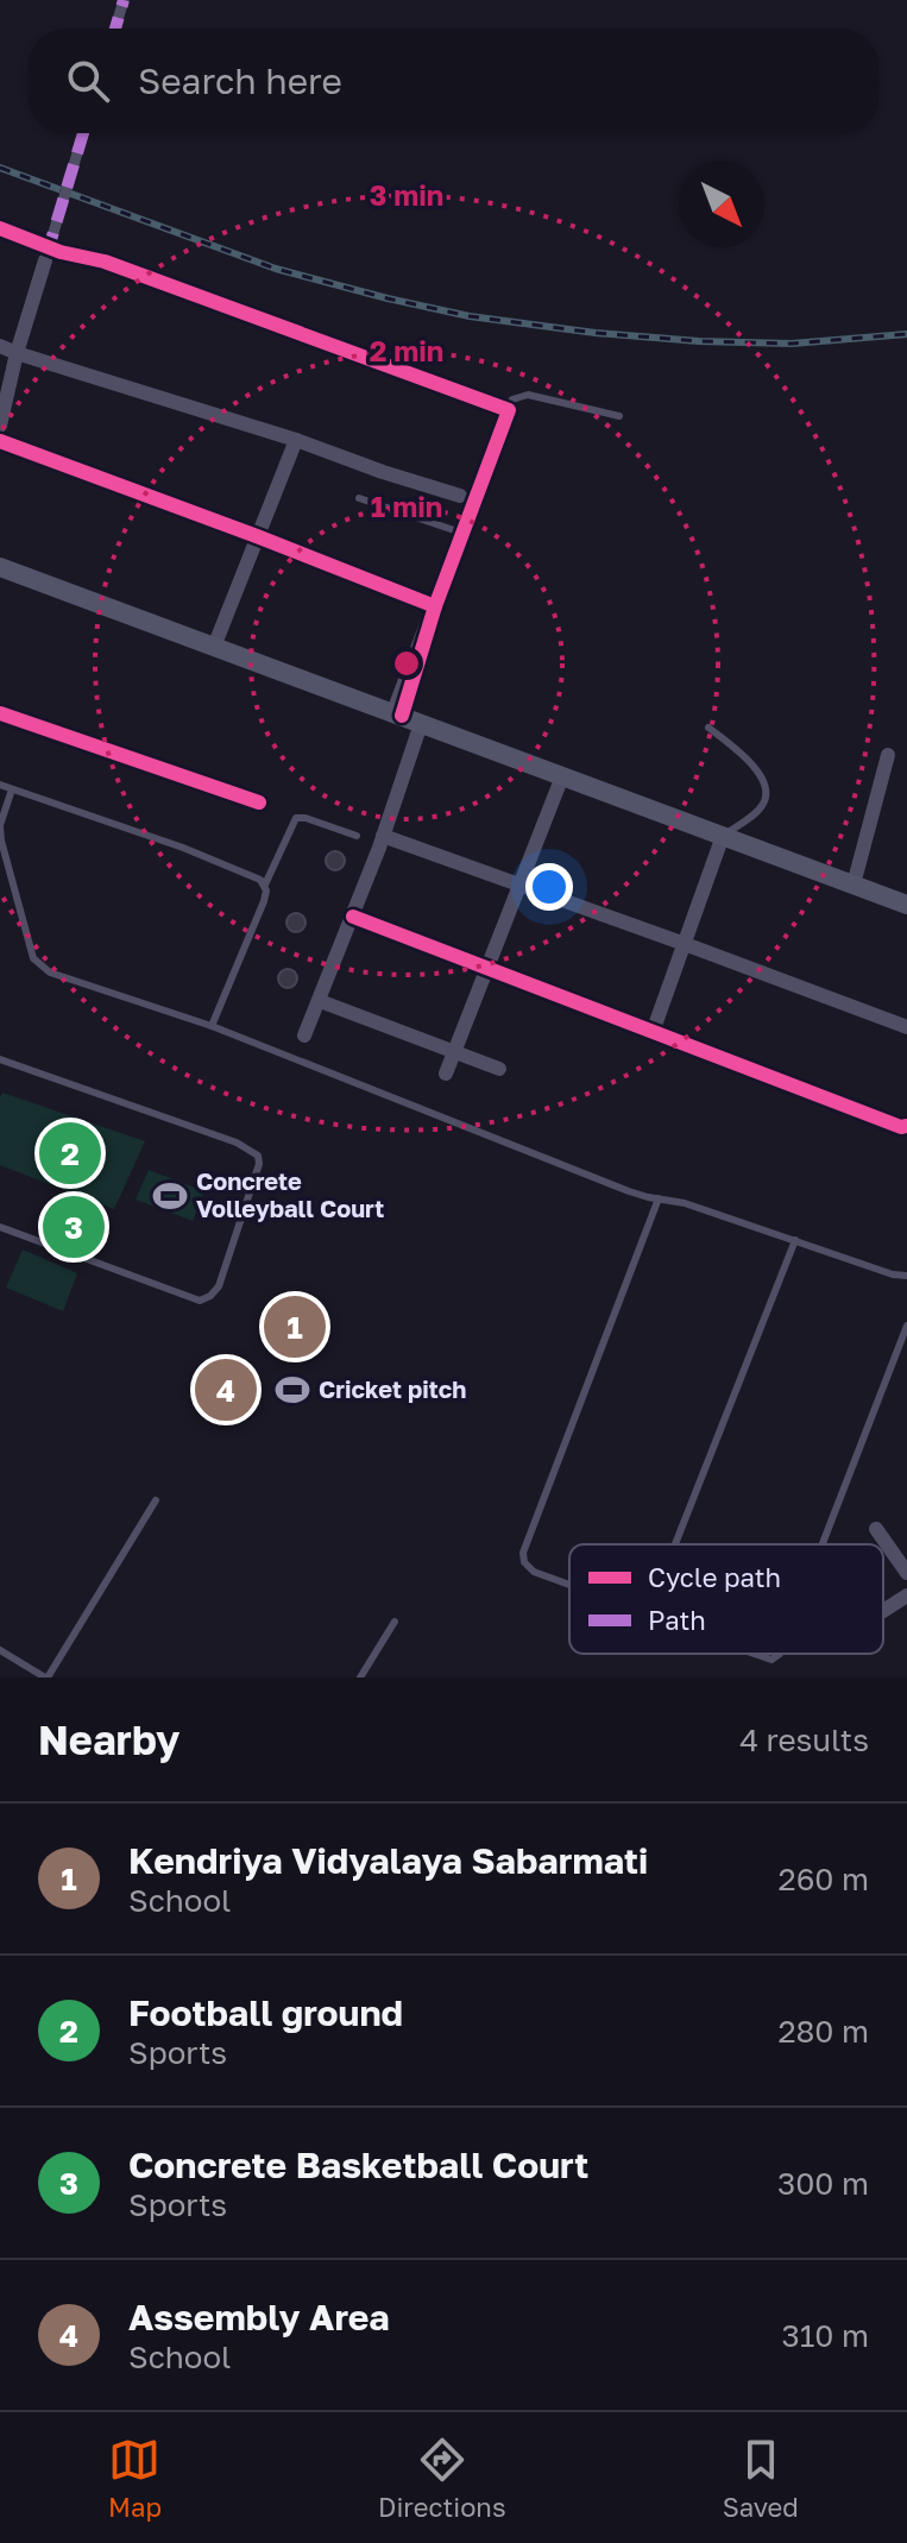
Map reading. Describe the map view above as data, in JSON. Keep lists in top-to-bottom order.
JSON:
{
  "places": {
    "sports": ["Concrete Volleyball Court", "Cricket pitch"]
  },
  "legend": ["Cycle path", "Path"],
  "north": "bottom right",
  "page": {
    "search": "Search here",
    "pins": [
      "2",
      "3",
      "1",
      "4"
    ],
    "heading": ["Nearby", "4 results"],
    "list": [
      {
        "mark": "1",
        "name": "Kendriya Vidyalaya Sabarmati",
        "note": "School",
        "value": "260 m"
      },
      {
        "mark": "2",
        "name": "Football ground",
        "note": "Sports",
        "value": "280 m"
      },
      {
        "mark": "3",
        "name": "Concrete Basketball Court",
        "note": "Sports",
        "value": "300 m"
      },
      {
        "mark": "4",
        "name": "Assembly Area",
        "note": "School",
        "value": "310 m"
      }
    ],
    "nav": ["Map", "Directions", "Saved"]
  },
  "rings": ["3 min", "2 min", "1 min"]
}
